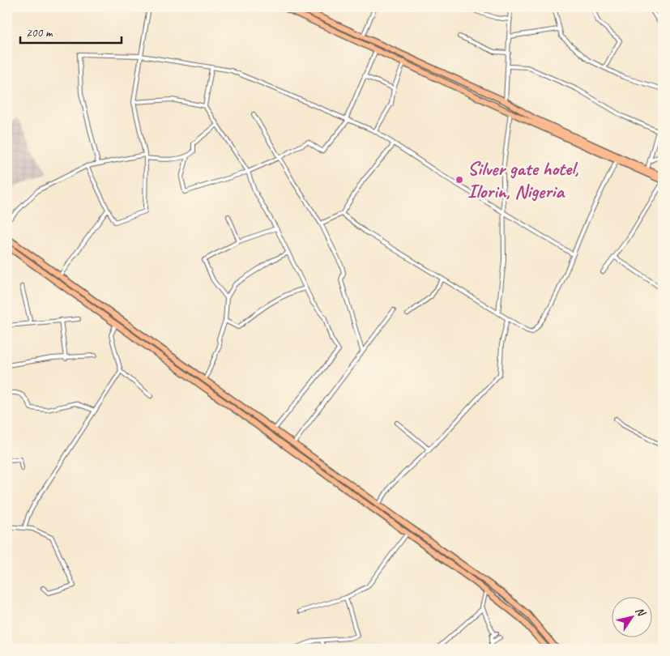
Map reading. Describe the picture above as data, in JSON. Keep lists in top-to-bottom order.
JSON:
{
  "places": ["Silver gate hotel, Ilorin, Nigeria"],
  "scale_bar": "200 m",
  "north": "top right"
}
